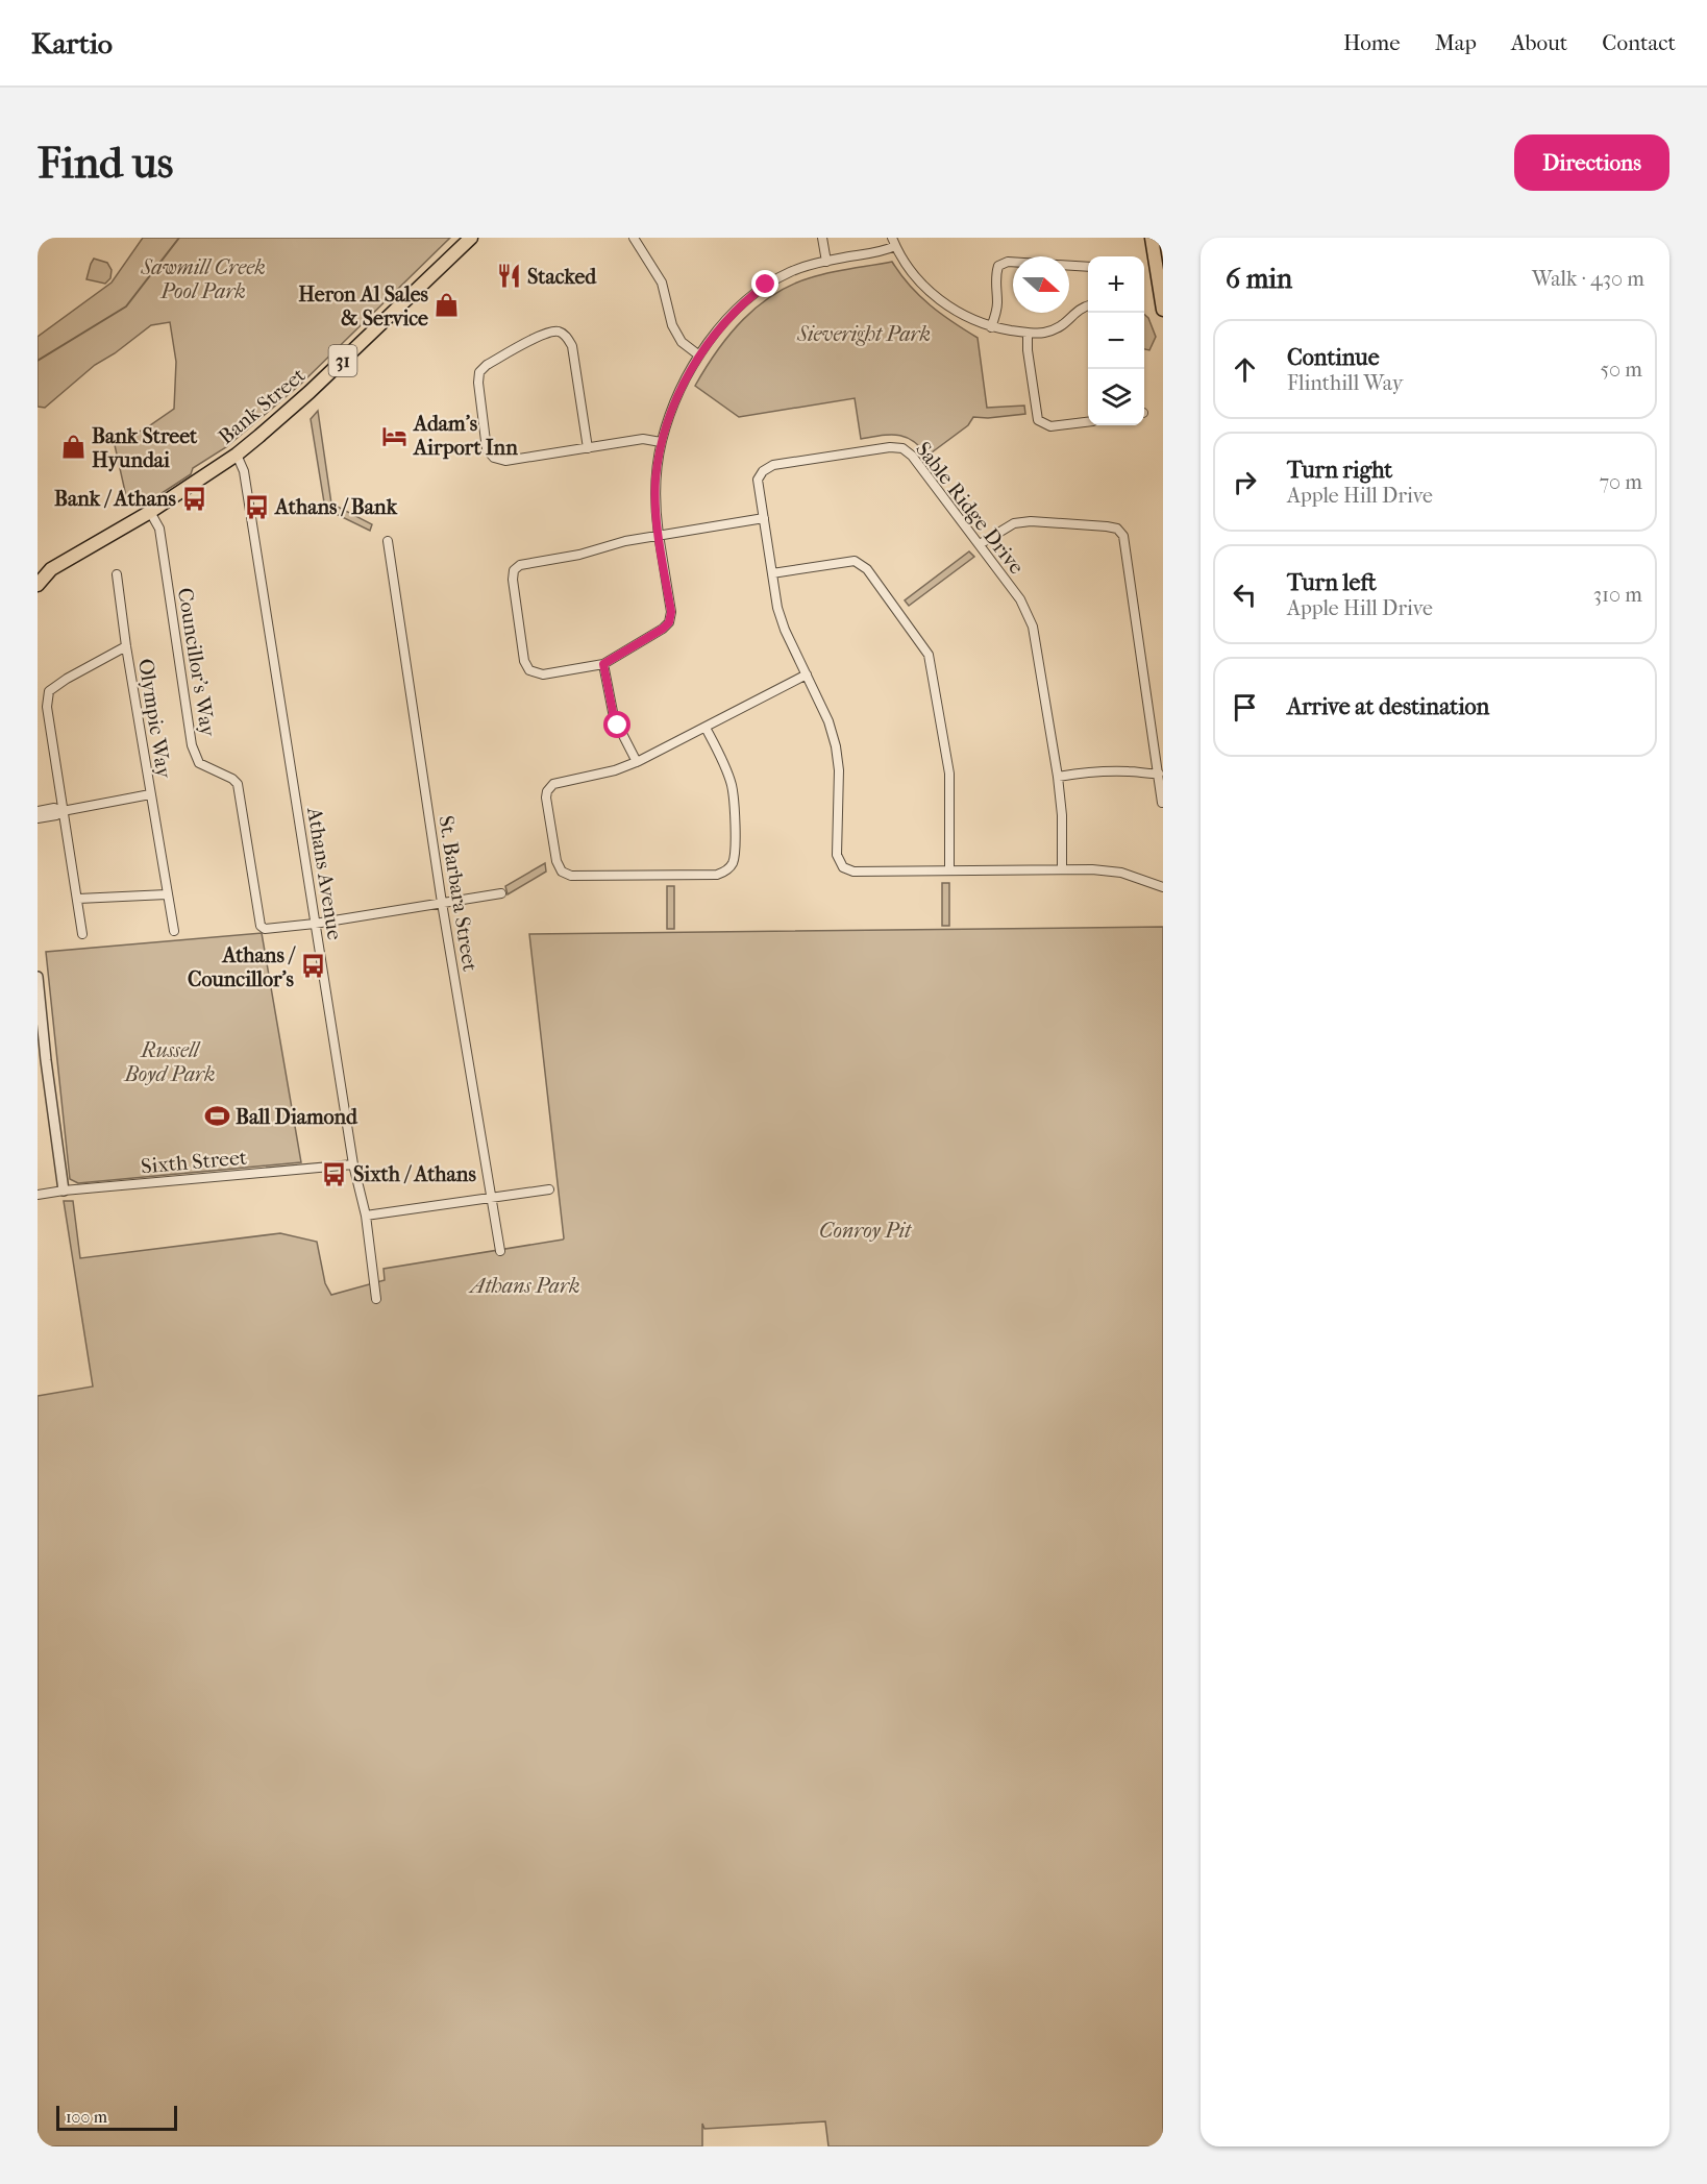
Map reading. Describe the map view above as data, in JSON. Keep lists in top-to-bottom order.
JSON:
{
  "streets": {
    "main road": ["31", "Bank Street"],
    "street": [
      "Sable Ridge Drive",
      "Councillor's Way",
      "Olympic Way",
      "Athans Avenue",
      "St. Barbara Street",
      "Sixth Street"
    ]
  },
  "crossings": [
    ["Bank Street", "Councillor's Way"],
    ["Bank Street", "Athans Avenue"],
    ["Councillor's Way", "Athans Avenue"],
    ["Athans Avenue", "Sixth Street"]
  ],
  "parks": [
    "Sawmill Creek Pool Park",
    "Sieveright Park",
    "Russell Boyd Park",
    "Conroy Pit",
    "Athans Park"
  ],
  "places": {
    "restaurant": ["Stacked"],
    "shop": ["Heron Al Sales & Service", "Bank Street Hyundai"],
    "hotel": ["Adam's Airport Inn"],
    "bus stop": [
      "Bank / Athans",
      "Athans / Bank",
      "Athans / Councillor's",
      "Sixth / Athans"
    ],
    "sports": ["Ball Diamond"]
  },
  "scale_bar": "100 m",
  "north": "right",
  "page": {
    "header": "Kartio",
    "nav": [
      "Home",
      "Map",
      "About",
      "Contact"
    ],
    "buttons": "Directions",
    "title": "Find us",
    "heading": ["6 min", "Walk · 430 m"],
    "map_buttons": ["+", "−"],
    "list": [
      ["Continue", "Flinthill Way", "50 m"],
      ["Turn right", "Apple Hill Drive", "70 m"],
      ["Turn left", "Apple Hill Drive", "310 m"],
      "Arrive at destination"
    ],
    "scale": "100 m"
  }
}
